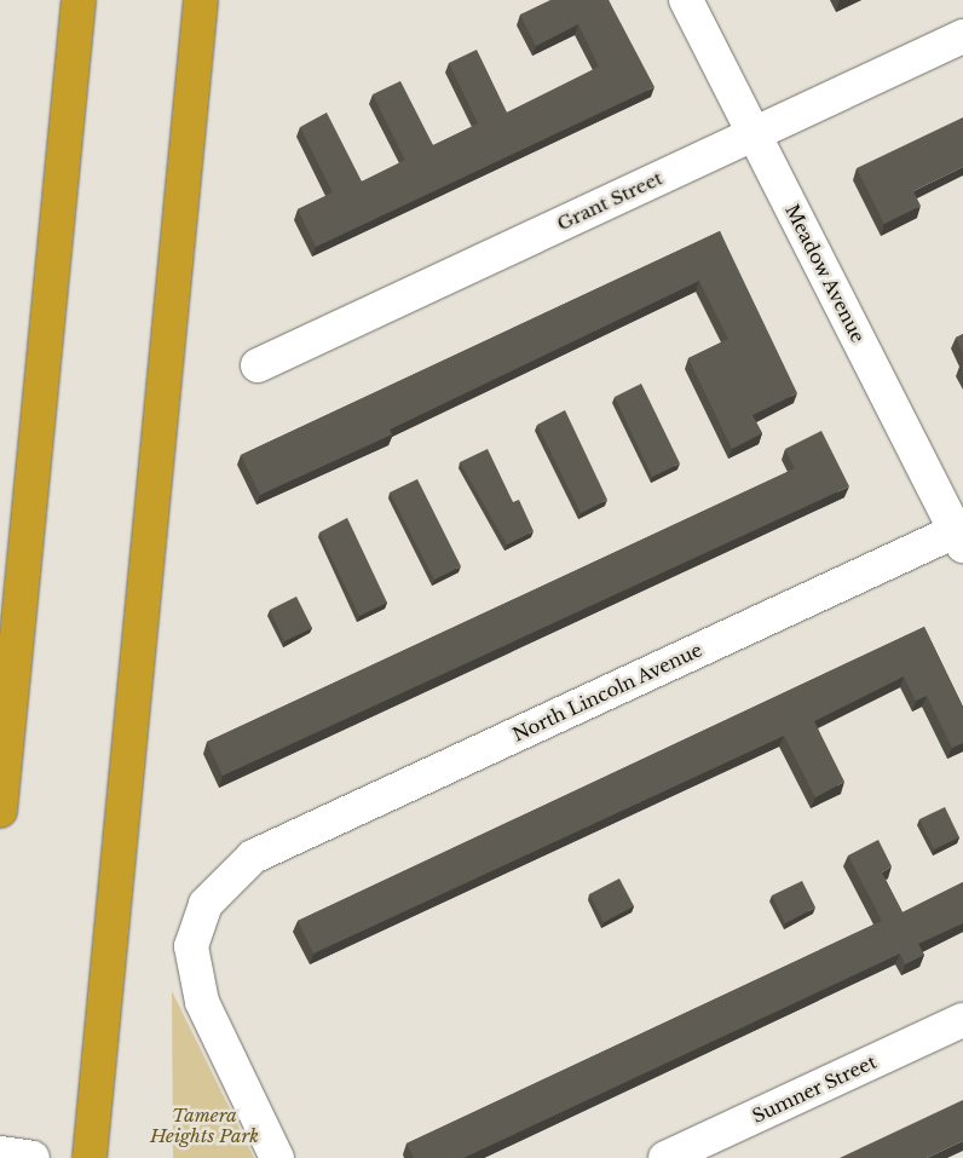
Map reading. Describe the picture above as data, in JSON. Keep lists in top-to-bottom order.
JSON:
{
  "streets": {
    "street": [
      "Grant Street",
      "Meadow Avenue",
      "North Lincoln Avenue",
      "Sumner Street"
    ]
  },
  "crossings": [
    ["Grant Street", "Meadow Avenue"],
    ["Meadow Avenue", "North Lincoln Avenue"]
  ],
  "parks": ["Tamera Heights Park"]
}
